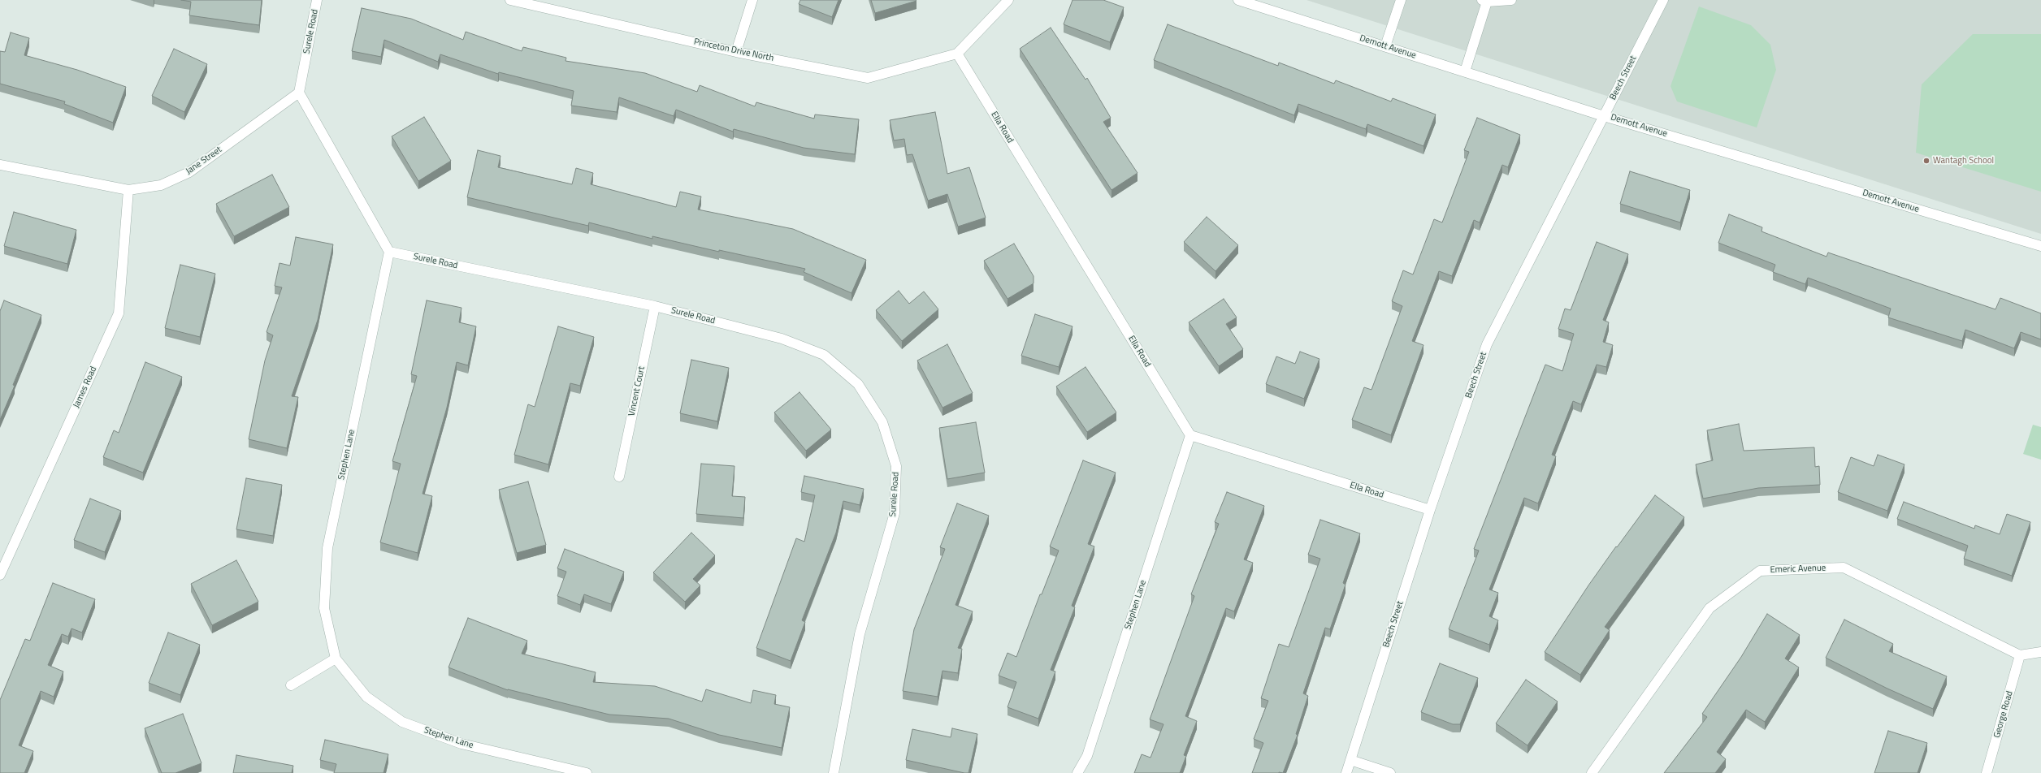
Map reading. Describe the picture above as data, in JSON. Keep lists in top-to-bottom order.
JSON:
{
  "streets": {
    "street": [
      "Surele Road",
      "Demott Avenue",
      "Princeton Drive North",
      "Beech Street",
      "Ella Road",
      "Jane Street",
      "James Road",
      "Vincent Court",
      "Stephen Lane",
      "Emeric Avenue",
      "George Road"
    ]
  },
  "crossings": [
    ["Surele Road", "Jane Street"],
    ["Surele Road", "Vincent Court"],
    ["Surele Road", "Stephen Lane"],
    ["Demott Avenue", "Beech Street"],
    ["Princeton Drive North", "Ella Road"],
    ["Beech Street", "Ella Road"],
    ["Ella Road", "Stephen Lane"],
    ["Jane Street", "James Road"],
    ["Emeric Avenue", "George Road"]
  ],
  "places": ["Wantagh School"]
}
